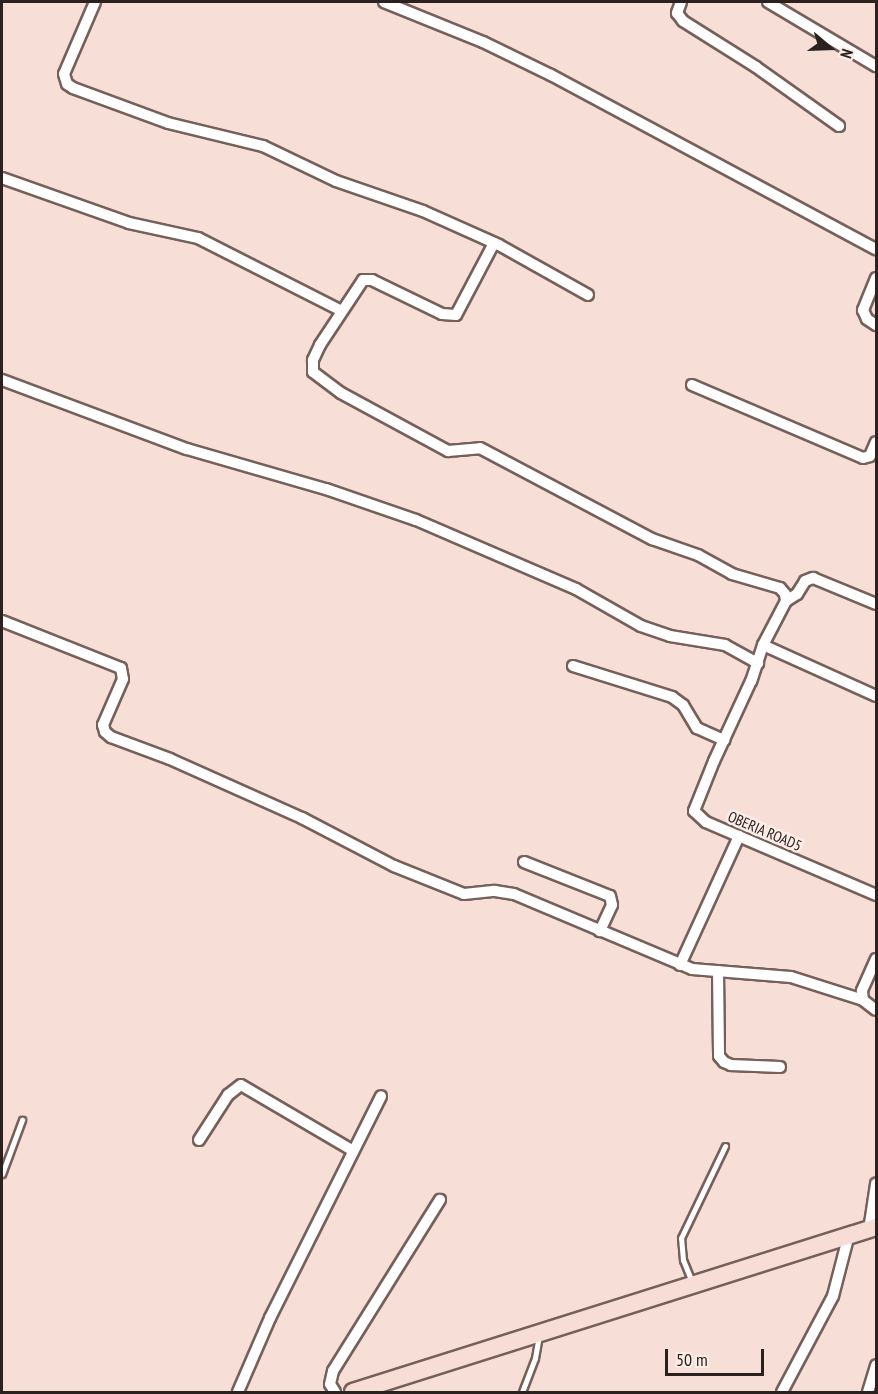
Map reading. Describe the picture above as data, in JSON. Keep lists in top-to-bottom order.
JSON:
{
  "streets": {
    "street": ["OBERIA ROAD5"]
  },
  "scale_bar": "50 m",
  "north": "right"
}
